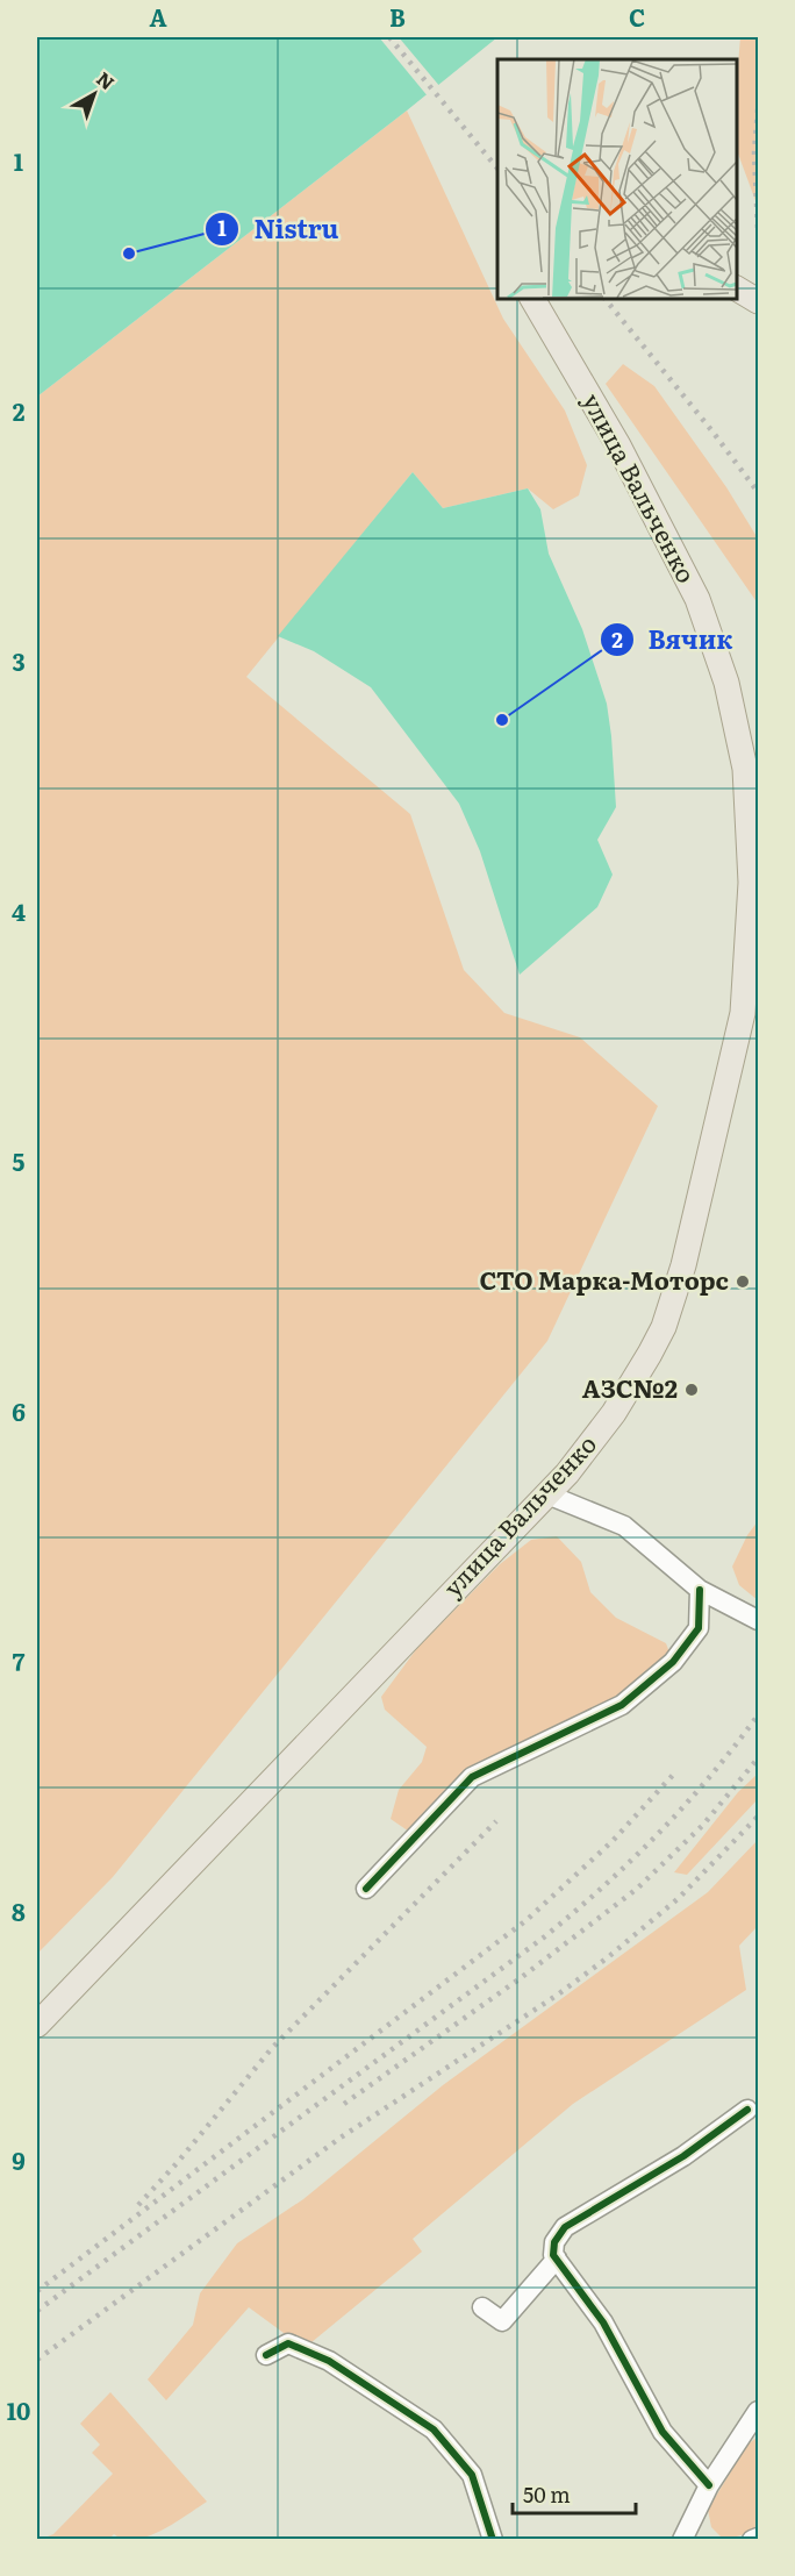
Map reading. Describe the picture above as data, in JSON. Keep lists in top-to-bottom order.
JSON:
{
  "streets": {
    "main road": ["улица Вальченко"]
  },
  "places": [
    "Nistru",
    "Вячик",
    "СТО Марка-Моторс",
    "АЗС№2"
  ],
  "scale_bar": "50 m",
  "north": "top right",
  "grid": {
    "columns": ["A", "B", "C"],
    "rows": [
      "1",
      "2",
      "3",
      "4",
      "5",
      "6",
      "7",
      "8",
      "9",
      "10"
    ]
  }
}
